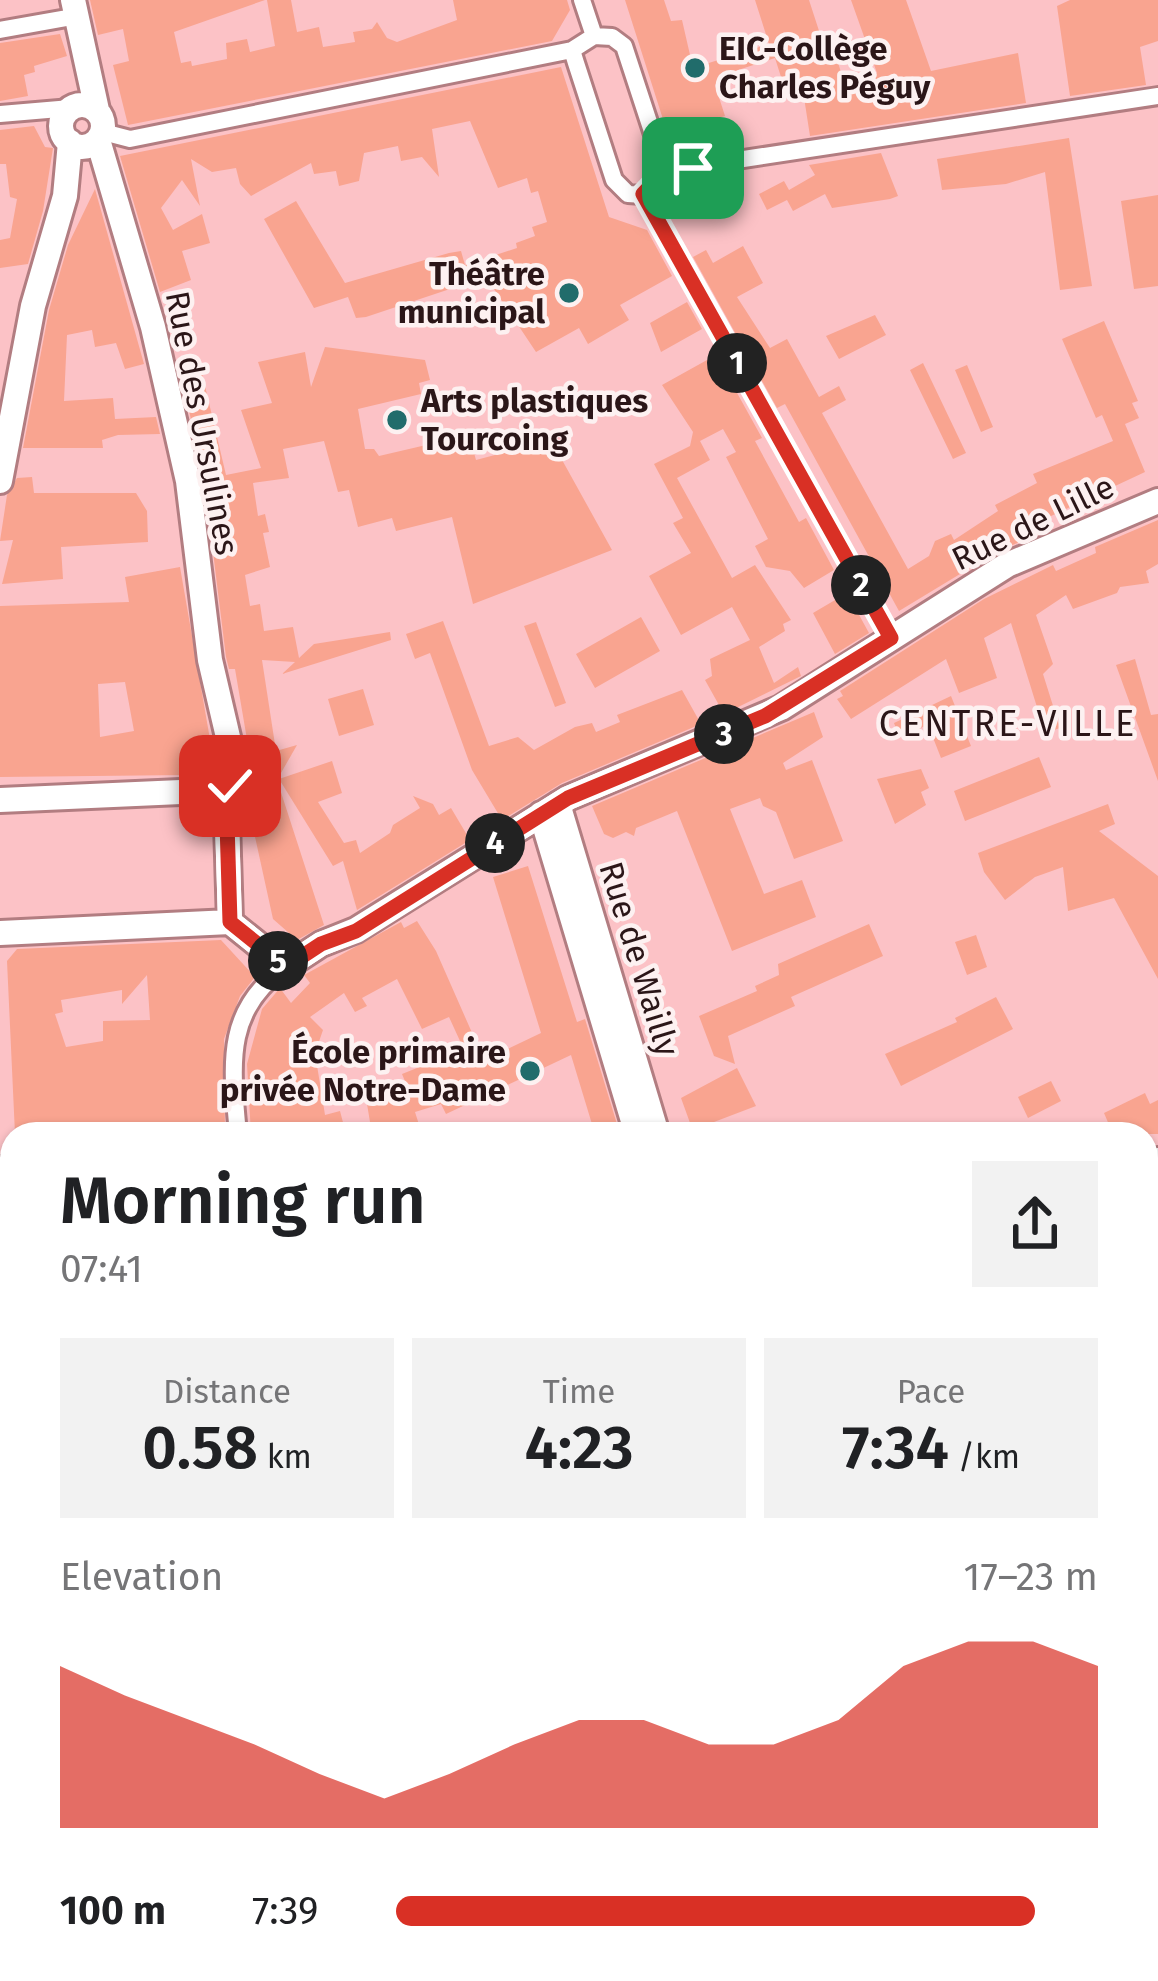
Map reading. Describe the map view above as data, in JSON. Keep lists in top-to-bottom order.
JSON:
{
  "streets": {
    "street": ["Rue des Ursulines", "Rue de Lille", "Rue de Wailly"]
  },
  "crossings": [
    ["Rue de Lille", "Rue de Wailly"]
  ],
  "districts": ["CENTRE-VILLE"],
  "places": [
    "EIC-Collège Charles Péguy",
    "Théâtre municipal",
    "Arts plastiques Tourcoing",
    "École primaire privée Notre-Dame"
  ],
  "page": {
    "pins": [
      "1",
      "2",
      "3",
      "4",
      "5"
    ],
    "heading": ["Morning run", "07:41"],
    "stats": [
      ["Distance", "0.58 km"],
      ["Time", "4:23"],
      ["Pace", "7:34 /km"]
    ],
    "chart": ["Elevation", "17–23 m"],
    "list": [
      {
        "name": "100 m",
        "note": "7:39"
      }
    ]
  }
}
